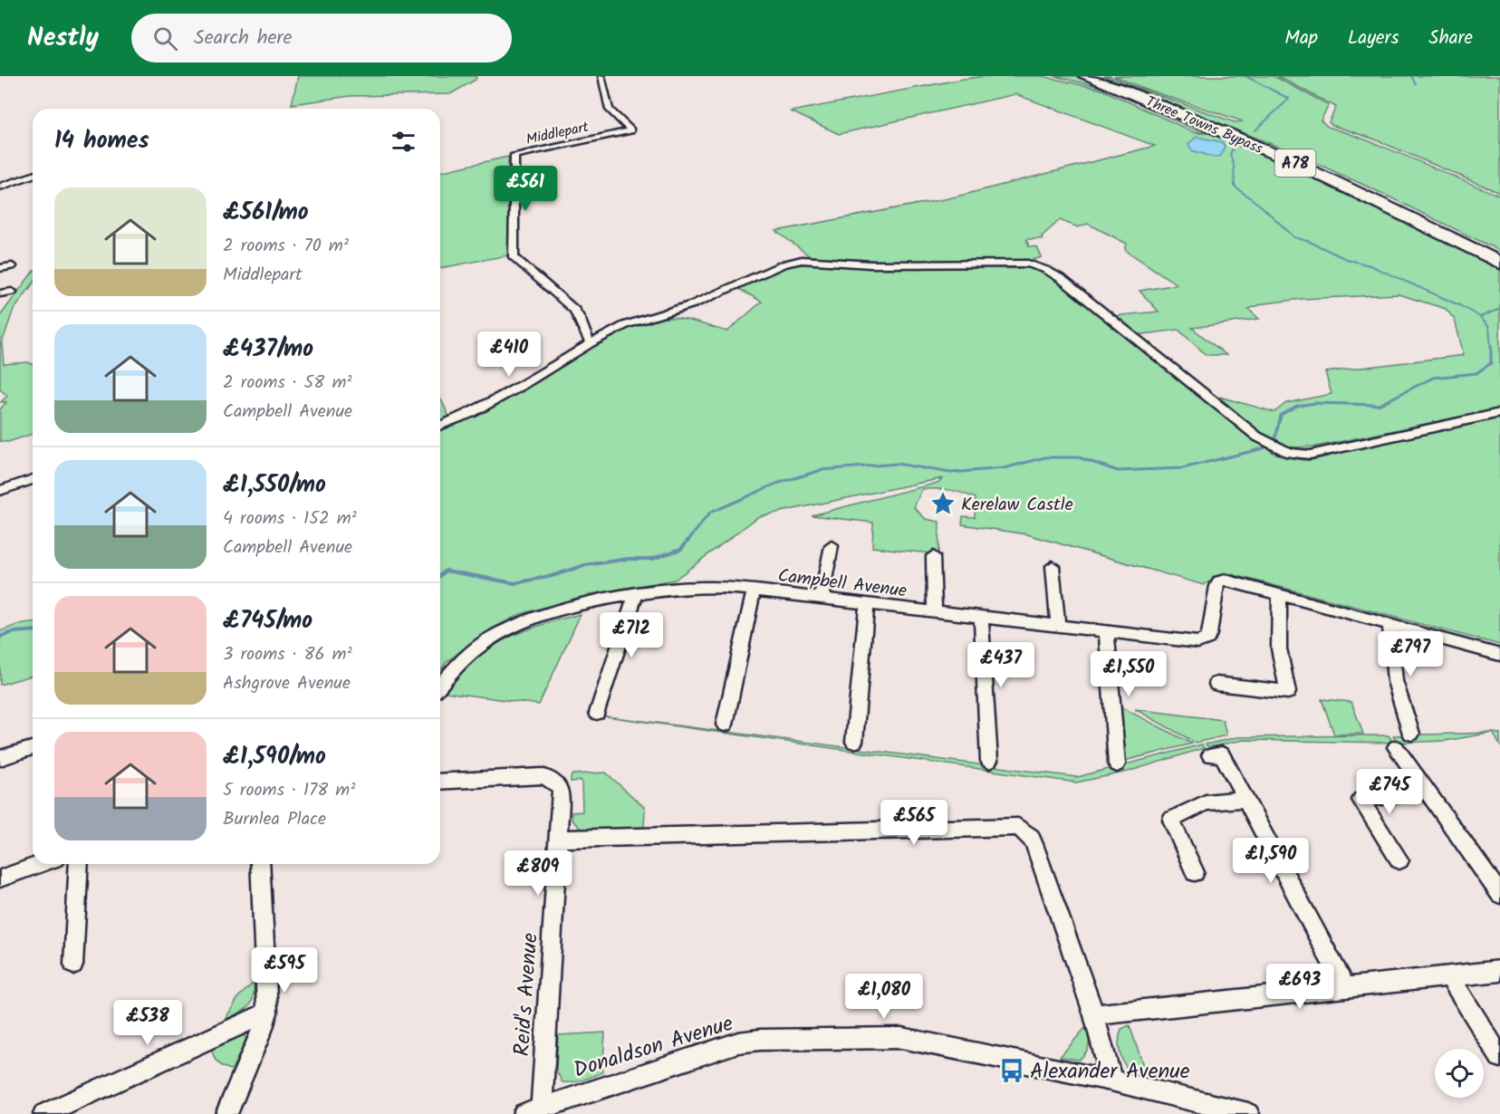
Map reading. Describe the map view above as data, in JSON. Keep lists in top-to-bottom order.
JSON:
{
  "streets": {
    "highway": ["Three Towns Bypass", "A78"],
    "street": [
      "Middlepart",
      "Campbell Avenue",
      "Reid's Avenue",
      "Donaldson Avenue"
    ]
  },
  "crossings": [
    ["Reid's Avenue", "Donaldson Avenue"]
  ],
  "places": {
    "place": ["Kerelaw Castle"],
    "bus stop": ["Alexander Avenue"]
  },
  "page": {
    "header": "Nestly",
    "search": "Search here",
    "nav": ["Map", "Layers", "Share"],
    "heading": "14 homes",
    "price": [
      "£561",
      "£410",
      "£712",
      "£797",
      "£437",
      "£1,550",
      "£745",
      "£565",
      "£1,590",
      "£809",
      "£595",
      "£693",
      "£1,080",
      "£538"
    ],
    "list": [
      {
        "name": "£561/mo",
        "note": "2 rooms · 70 m² · Middlepart"
      },
      {
        "name": "£437/mo",
        "note": "2 rooms · 58 m² · Campbell Avenue"
      },
      {
        "name": "£1,550/mo",
        "note": "4 rooms · 152 m² · Campbell Avenue"
      },
      {
        "name": "£745/mo",
        "note": "3 rooms · 86 m² · Ashgrove Avenue"
      },
      {
        "name": "£1,590/mo",
        "note": "5 rooms · 178 m² · Burnlea Place"
      }
    ]
  }
}
